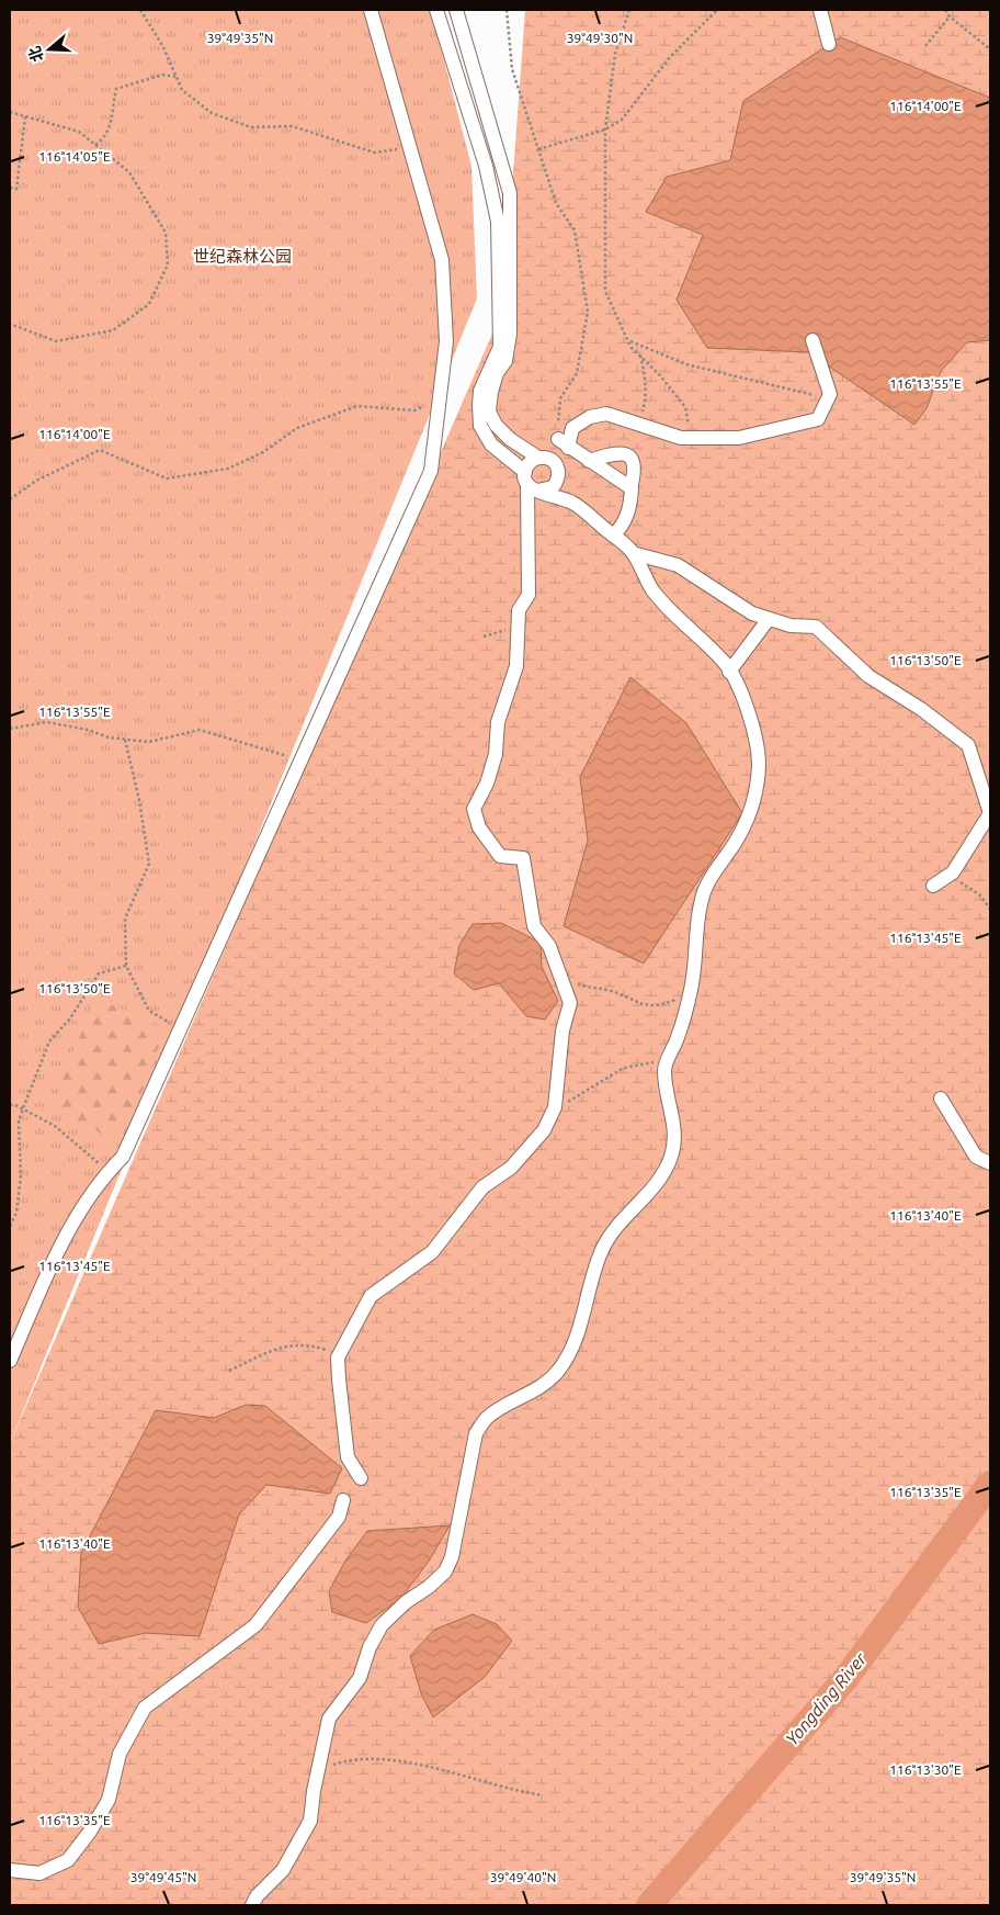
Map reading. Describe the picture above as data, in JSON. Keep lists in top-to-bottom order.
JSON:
{
  "water": ["Yongding River"],
  "parks": ["世纪森林公园"],
  "north": "left",
  "coordinates": [
    "39°49'35\"N",
    "39°49'30\"N",
    "116°14'00\"E",
    "116°14'05\"E",
    "116°13'55\"E",
    "116°13'50\"E",
    "116°13'45\"E",
    "116°13'40\"E",
    "116°13'35\"E",
    "116°13'30\"E",
    "39°49'45\"N",
    "39°49'40\"N"
  ]
}
